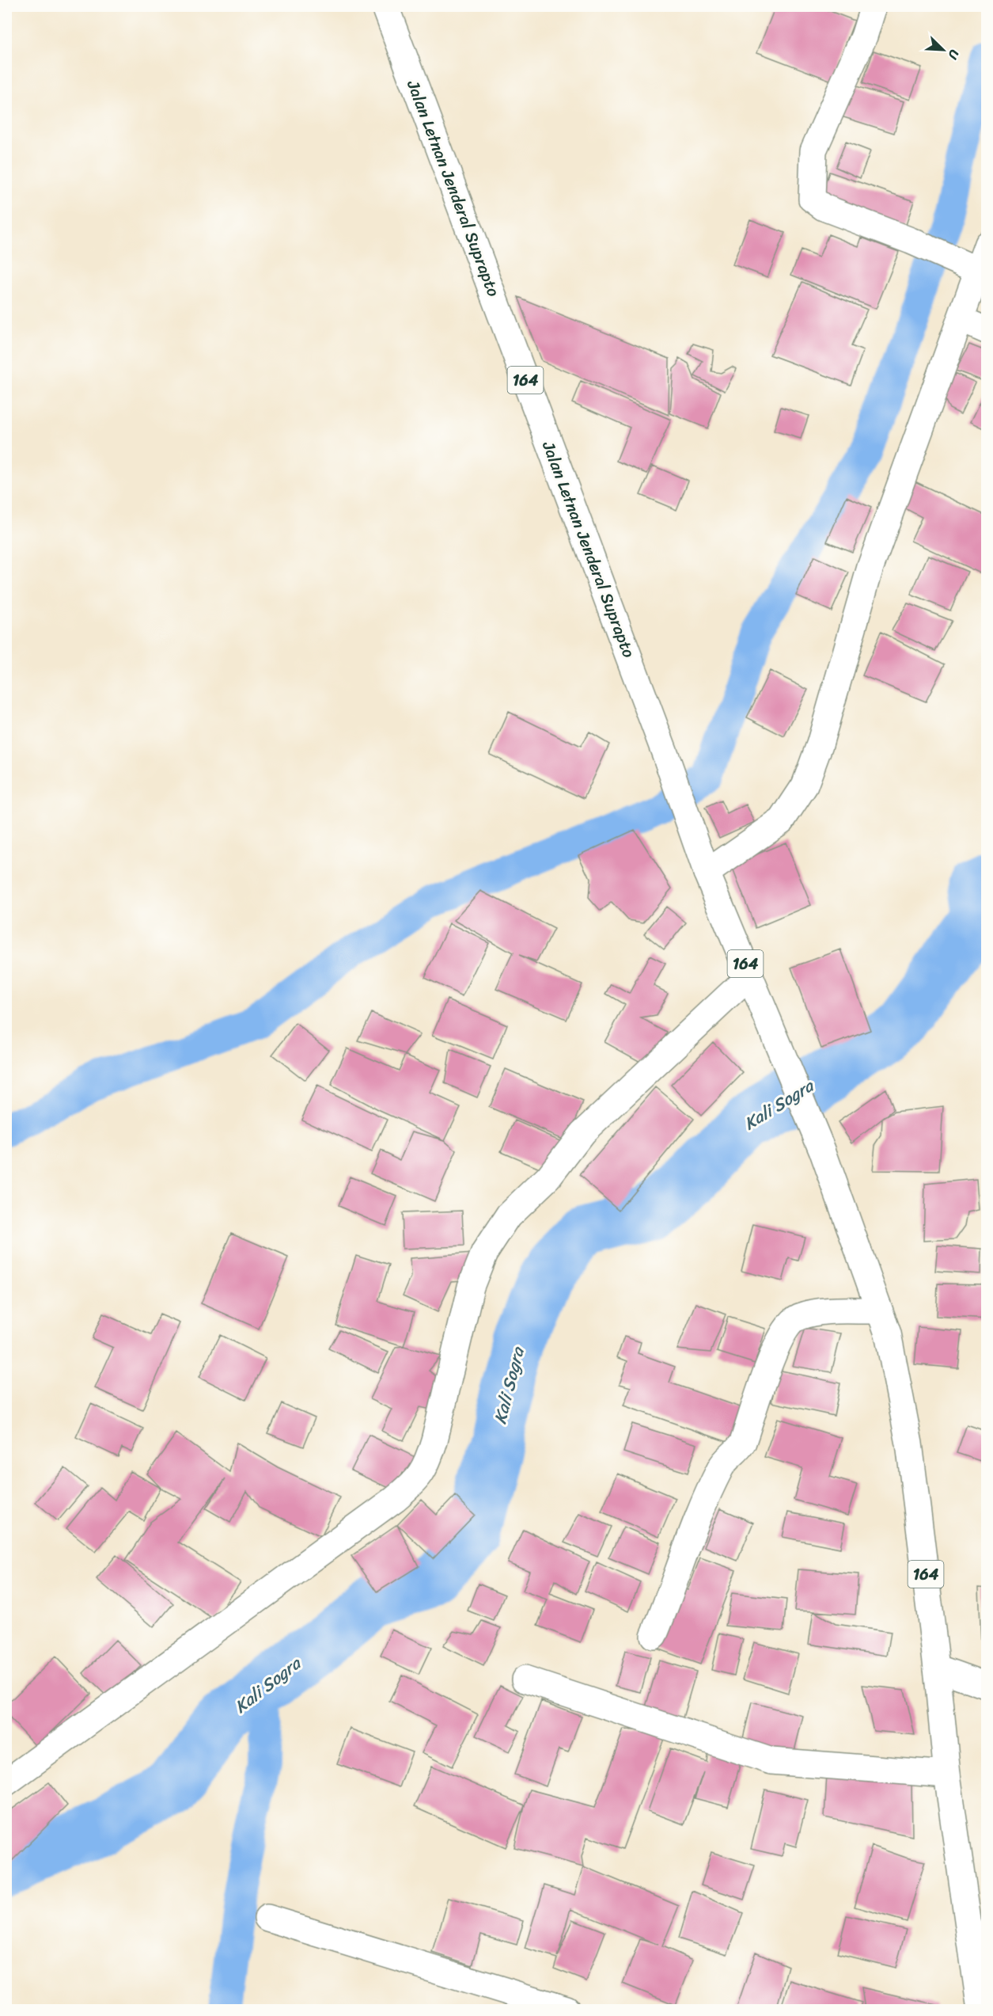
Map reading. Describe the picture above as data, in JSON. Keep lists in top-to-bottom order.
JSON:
{
  "streets": {
    "street": ["Jalan Letnan Jenderal Suprapto", "164"]
  },
  "crossings": [
    ["Jalan Letnan Jenderal Suprapto", "164"]
  ],
  "water": ["Kali Sogra"],
  "north": "bottom right"
}
